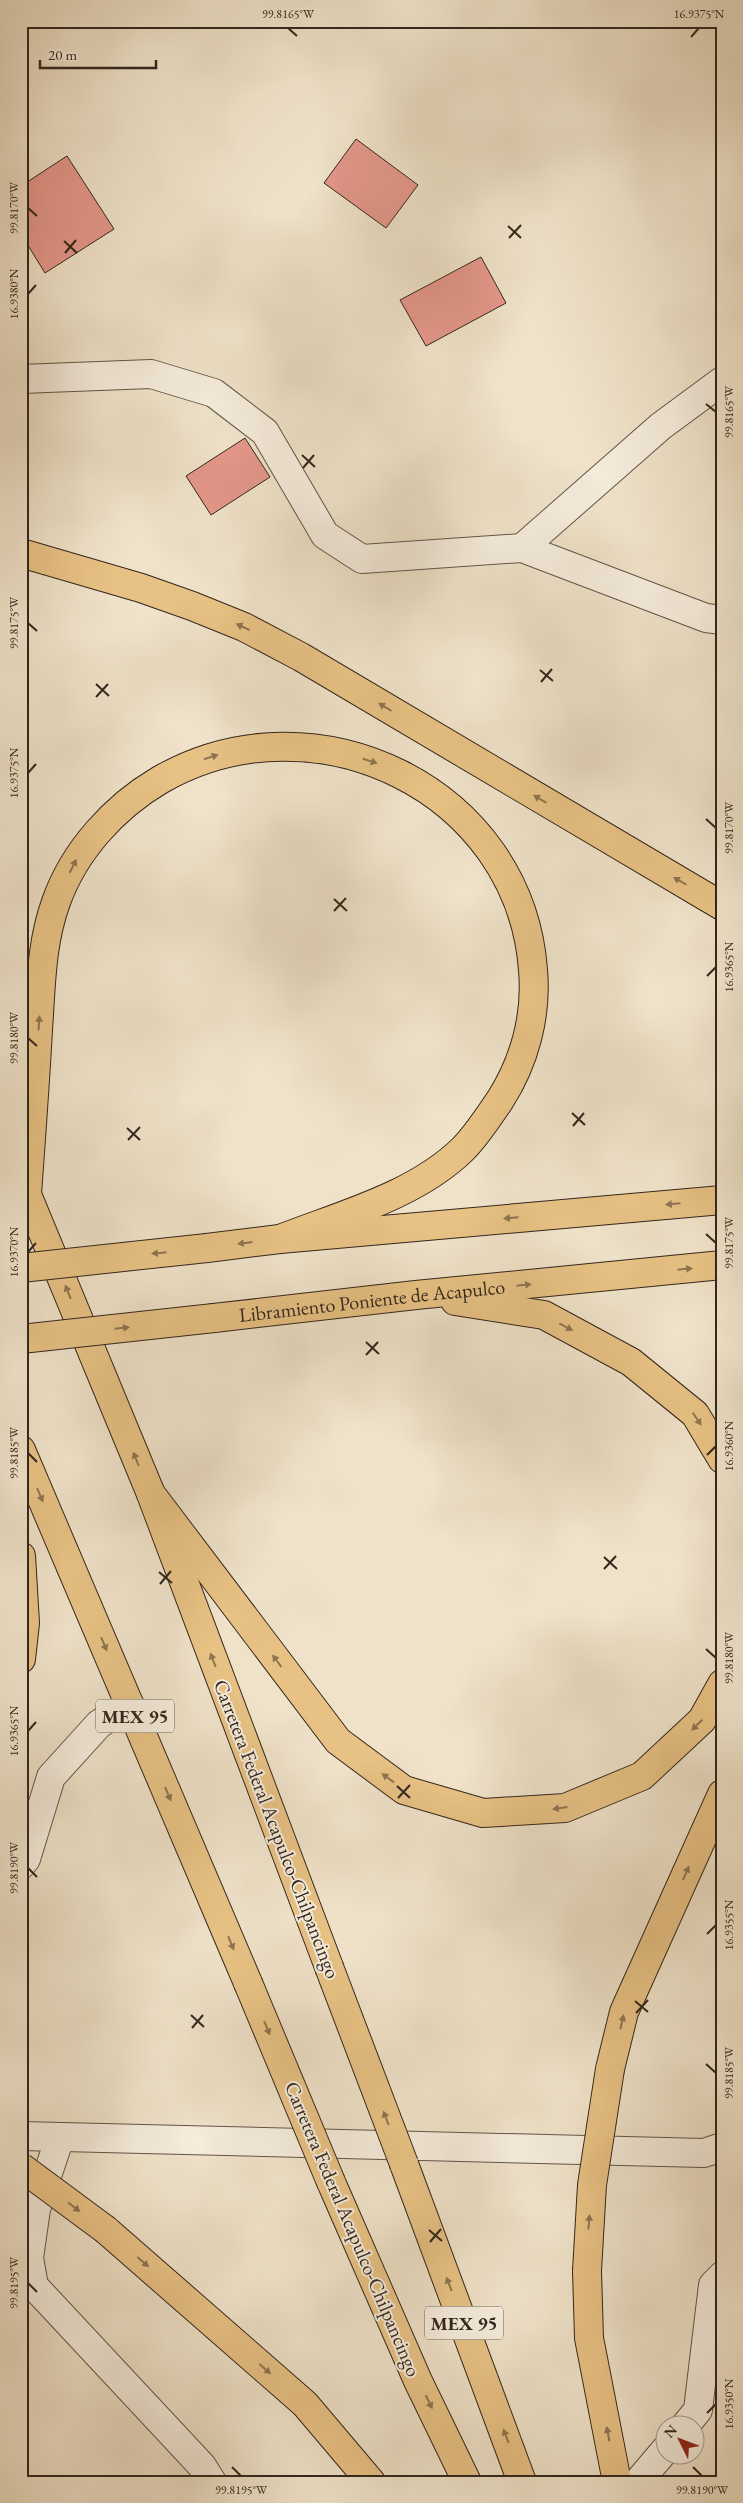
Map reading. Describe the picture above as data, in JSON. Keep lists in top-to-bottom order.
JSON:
{
  "streets": {
    "main road": ["Libramiento Poniente de Acapulco", "MEX 95", "Carretera Federal Acapulco-Chilpancingo"]
  },
  "scale_bar": "20 m",
  "north": "top left",
  "coordinates": [
    "99.8165°W",
    "16.9375°N",
    "99.8170°W",
    "16.9380°N",
    "99.8175°W",
    "16.9365°N",
    "99.8180°W",
    "16.9370°N",
    "16.9360°N",
    "99.8185°W",
    "99.8190°W",
    "16.9355°N",
    "99.8195°W",
    "16.9350°N"
  ]
}
